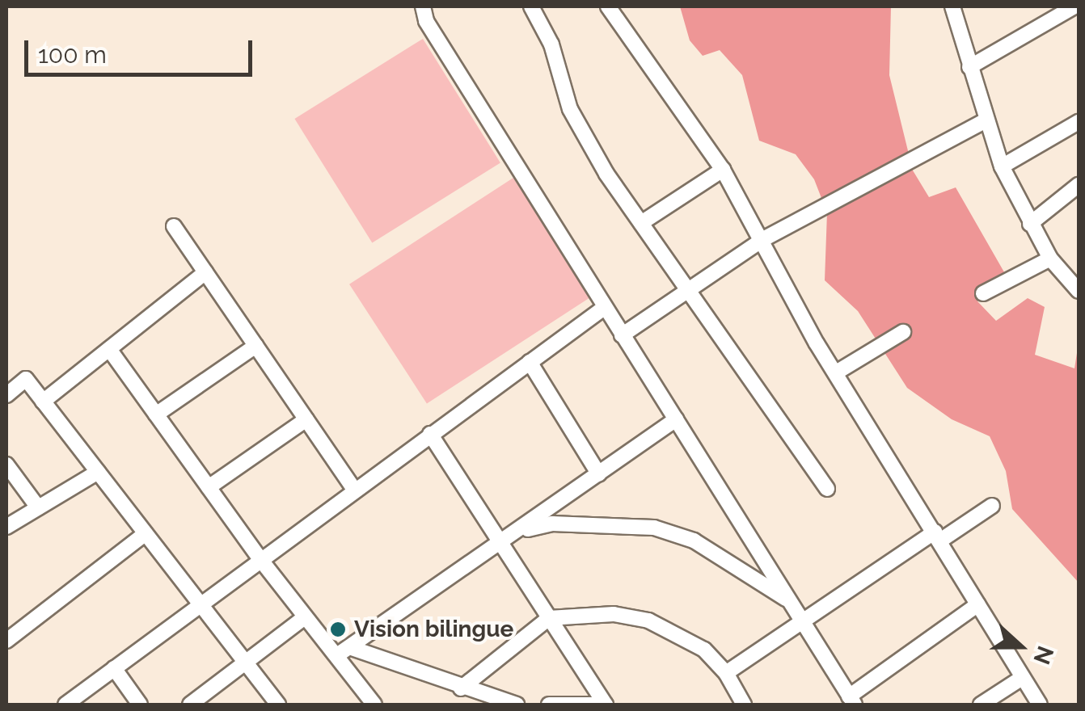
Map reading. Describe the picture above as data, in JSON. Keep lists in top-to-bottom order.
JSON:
{
  "places": ["Vision bilingue"],
  "scale_bar": "100 m",
  "north": "right"
}
